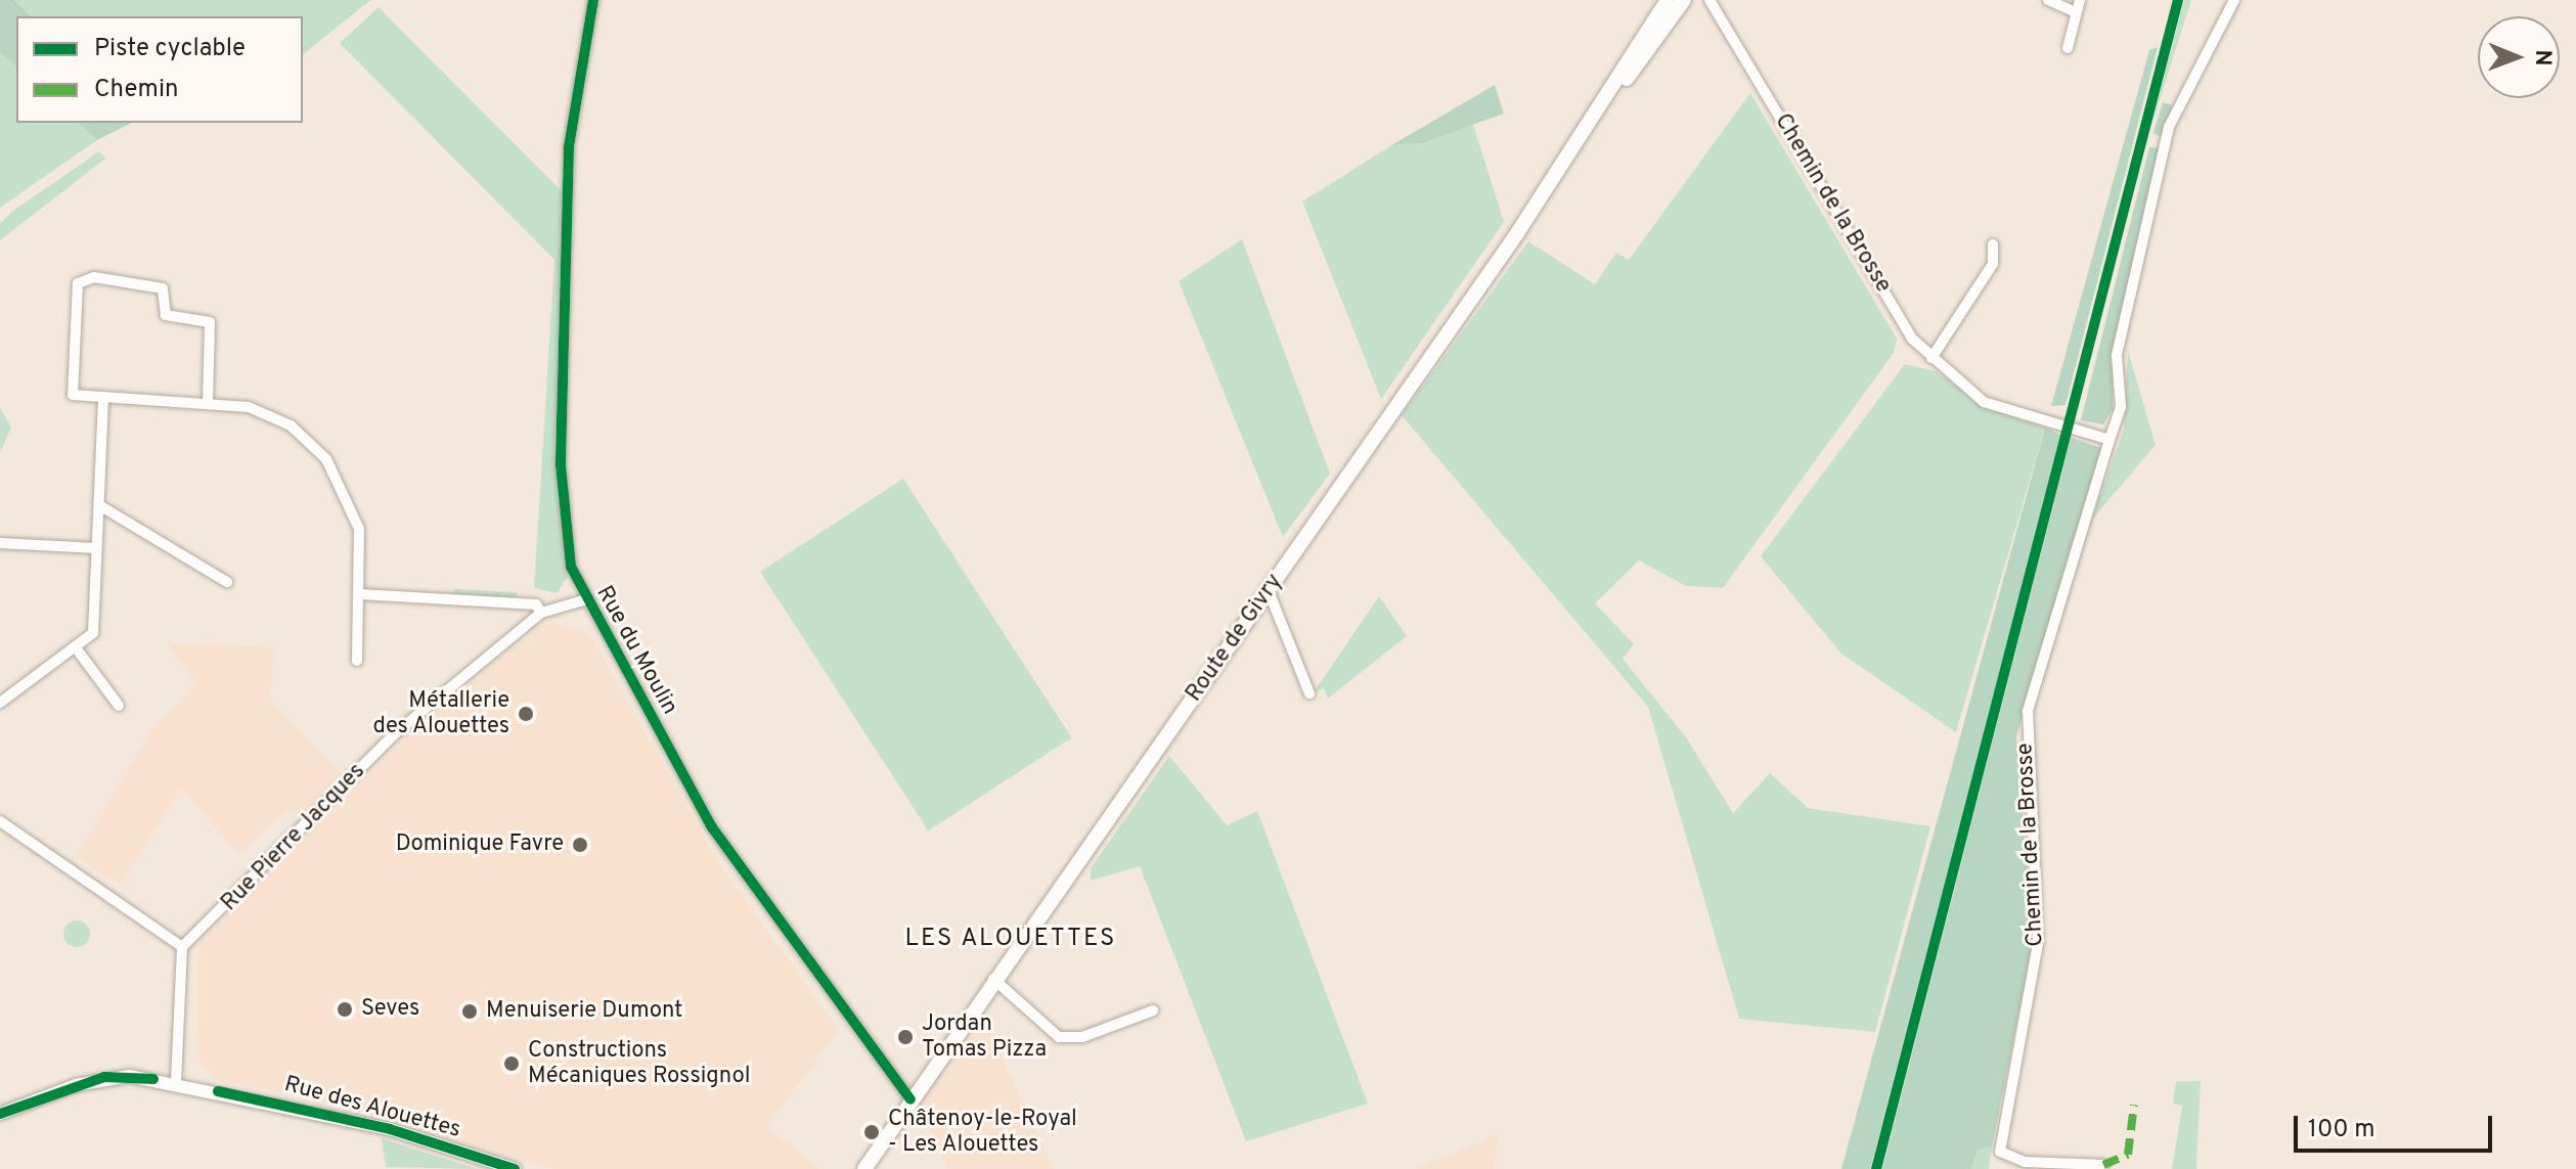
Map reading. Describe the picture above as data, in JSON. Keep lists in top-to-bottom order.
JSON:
{
  "streets": {
    "main road": ["Route de Givry"],
    "street": [
      "Chemin de la Brosse",
      "Rue du Moulin",
      "Rue Pierre Jacques",
      "Rue des Alouettes"
    ]
  },
  "crossings": [
    ["Route de Givry", "Rue du Moulin"],
    ["Rue du Moulin", "Rue Pierre Jacques"]
  ],
  "districts": ["LES ALOUETTES"],
  "places": [
    "Métallerie des Alouettes",
    "Dominique Favre",
    "Seves",
    "Menuiserie Dumont",
    "Jordan Tomas Pizza",
    "Constructions Mécaniques Rossignol",
    "Châtenoy-le-Royal - Les Alouettes"
  ],
  "legend": ["Piste cyclable", "Chemin"],
  "scale_bar": "100 m",
  "north": "right"
}
